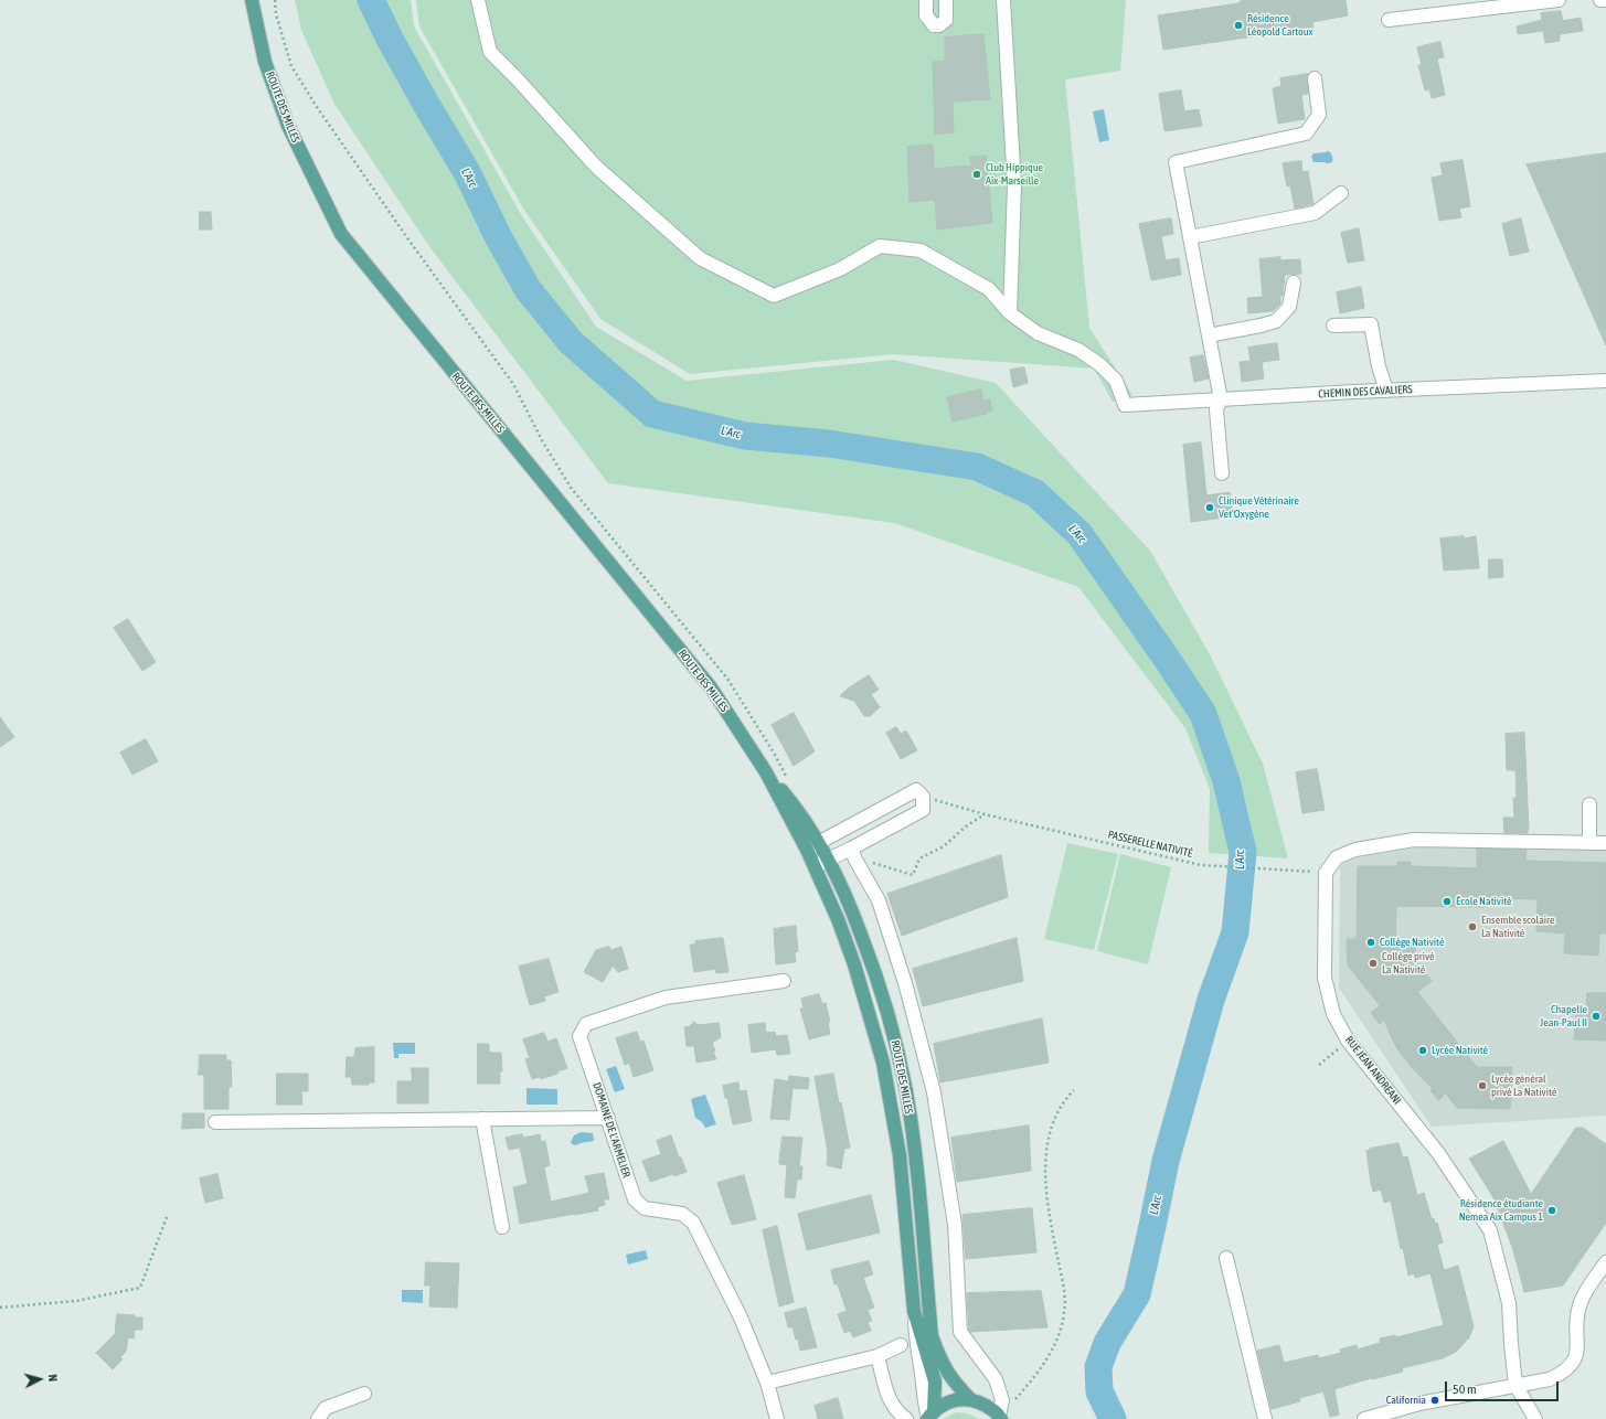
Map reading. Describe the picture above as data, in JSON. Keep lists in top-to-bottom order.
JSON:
{
  "streets": {
    "main road": ["ROUTE DES MILLES"],
    "street": ["CHEMIN DES CAVALIERS", "RUE JEAN ANDREANI", "DOMAINE DE L'ARMELIER"],
    "path": ["PASSERELLE NATIVITÉ"]
  },
  "water": ["L'Arc"],
  "places": [
    "Résidence Léopold Cartoux",
    "Club Hippique Aix-Marseille",
    "Clinique Vétérinaire Vet’Oxygène",
    "École Nativité",
    "Ensemble scolaire La Nativité",
    "Collège Nativité",
    "Collège privé La Nativité",
    "Chapelle Jean-Paul II",
    "Lycée Nativité",
    "Lycée général privé La Nativité",
    "Résidence étudiante Nemea Aix Campus 1",
    "California"
  ],
  "scale_bar": "50 m",
  "north": "right"
}
